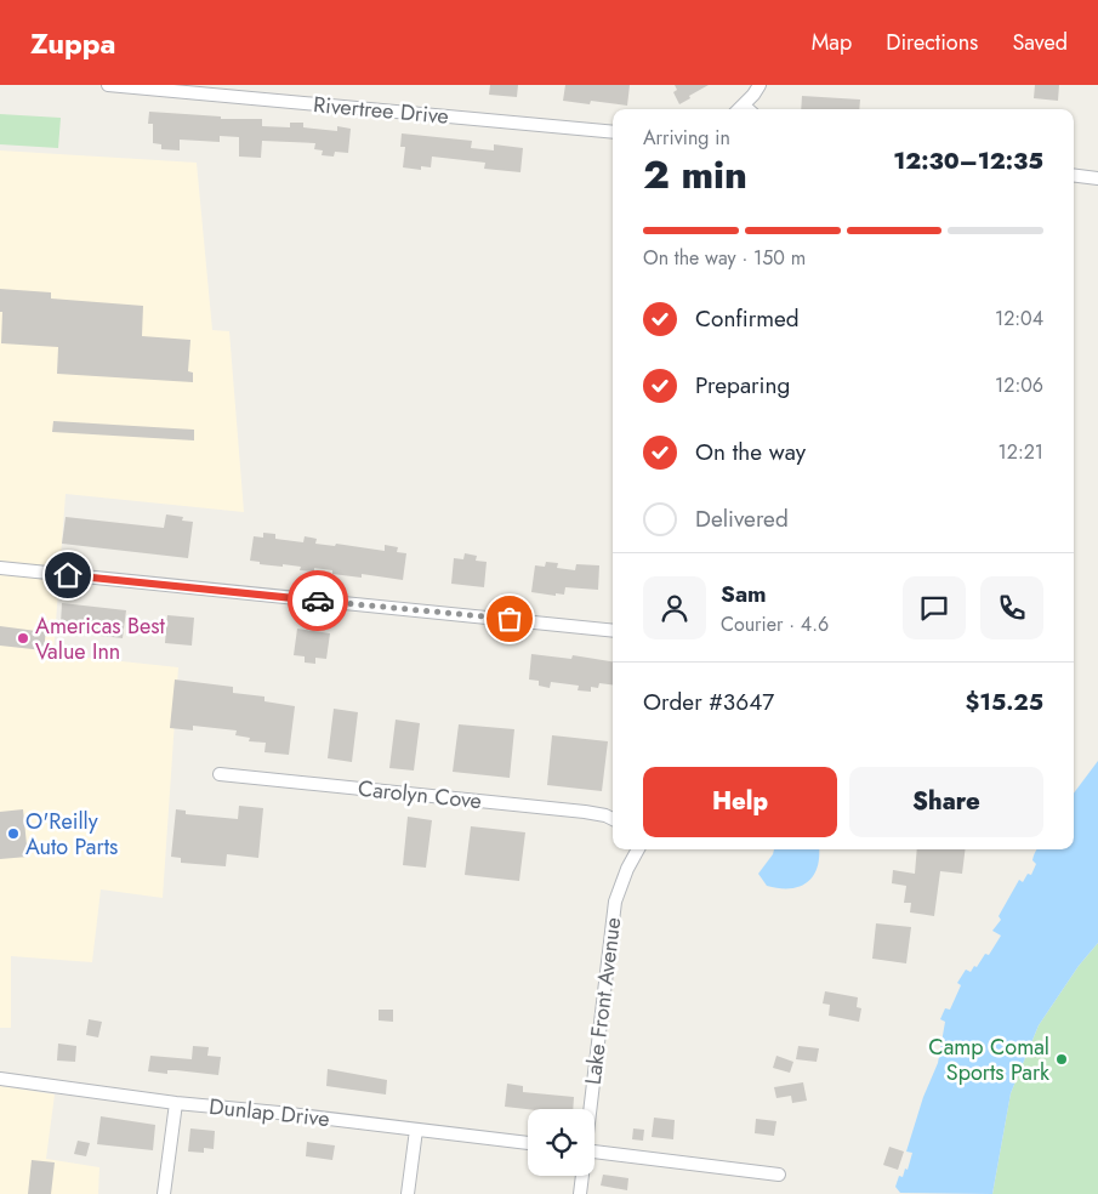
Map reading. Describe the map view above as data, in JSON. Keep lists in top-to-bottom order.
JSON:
{
  "streets": {
    "street": [
      "Rivertree Drive",
      "Carolyn Cove",
      "Lake Front Avenue",
      "Dunlap Drive"
    ]
  },
  "places": ["Americas Best Value Inn", "O'Reilly Auto Parts", "Camp Comal Sports Park"],
  "page": {
    "header": "Zuppa",
    "nav": ["Map", "Directions", "Saved"],
    "heading": ["2 min", "Arriving in", "12:30–12:35"],
    "panel": [
      "Sam",
      "Courier · 4.6",
      "Order #3647",
      "$15.25"
    ],
    "bar": "On the way · 150 m",
    "list": [
      ["Confirmed", "12:04"],
      ["Preparing", "12:06"],
      ["On the way", "12:21"],
      "Delivered"
    ],
    "buttons": ["Help", "Share"]
  }
}
